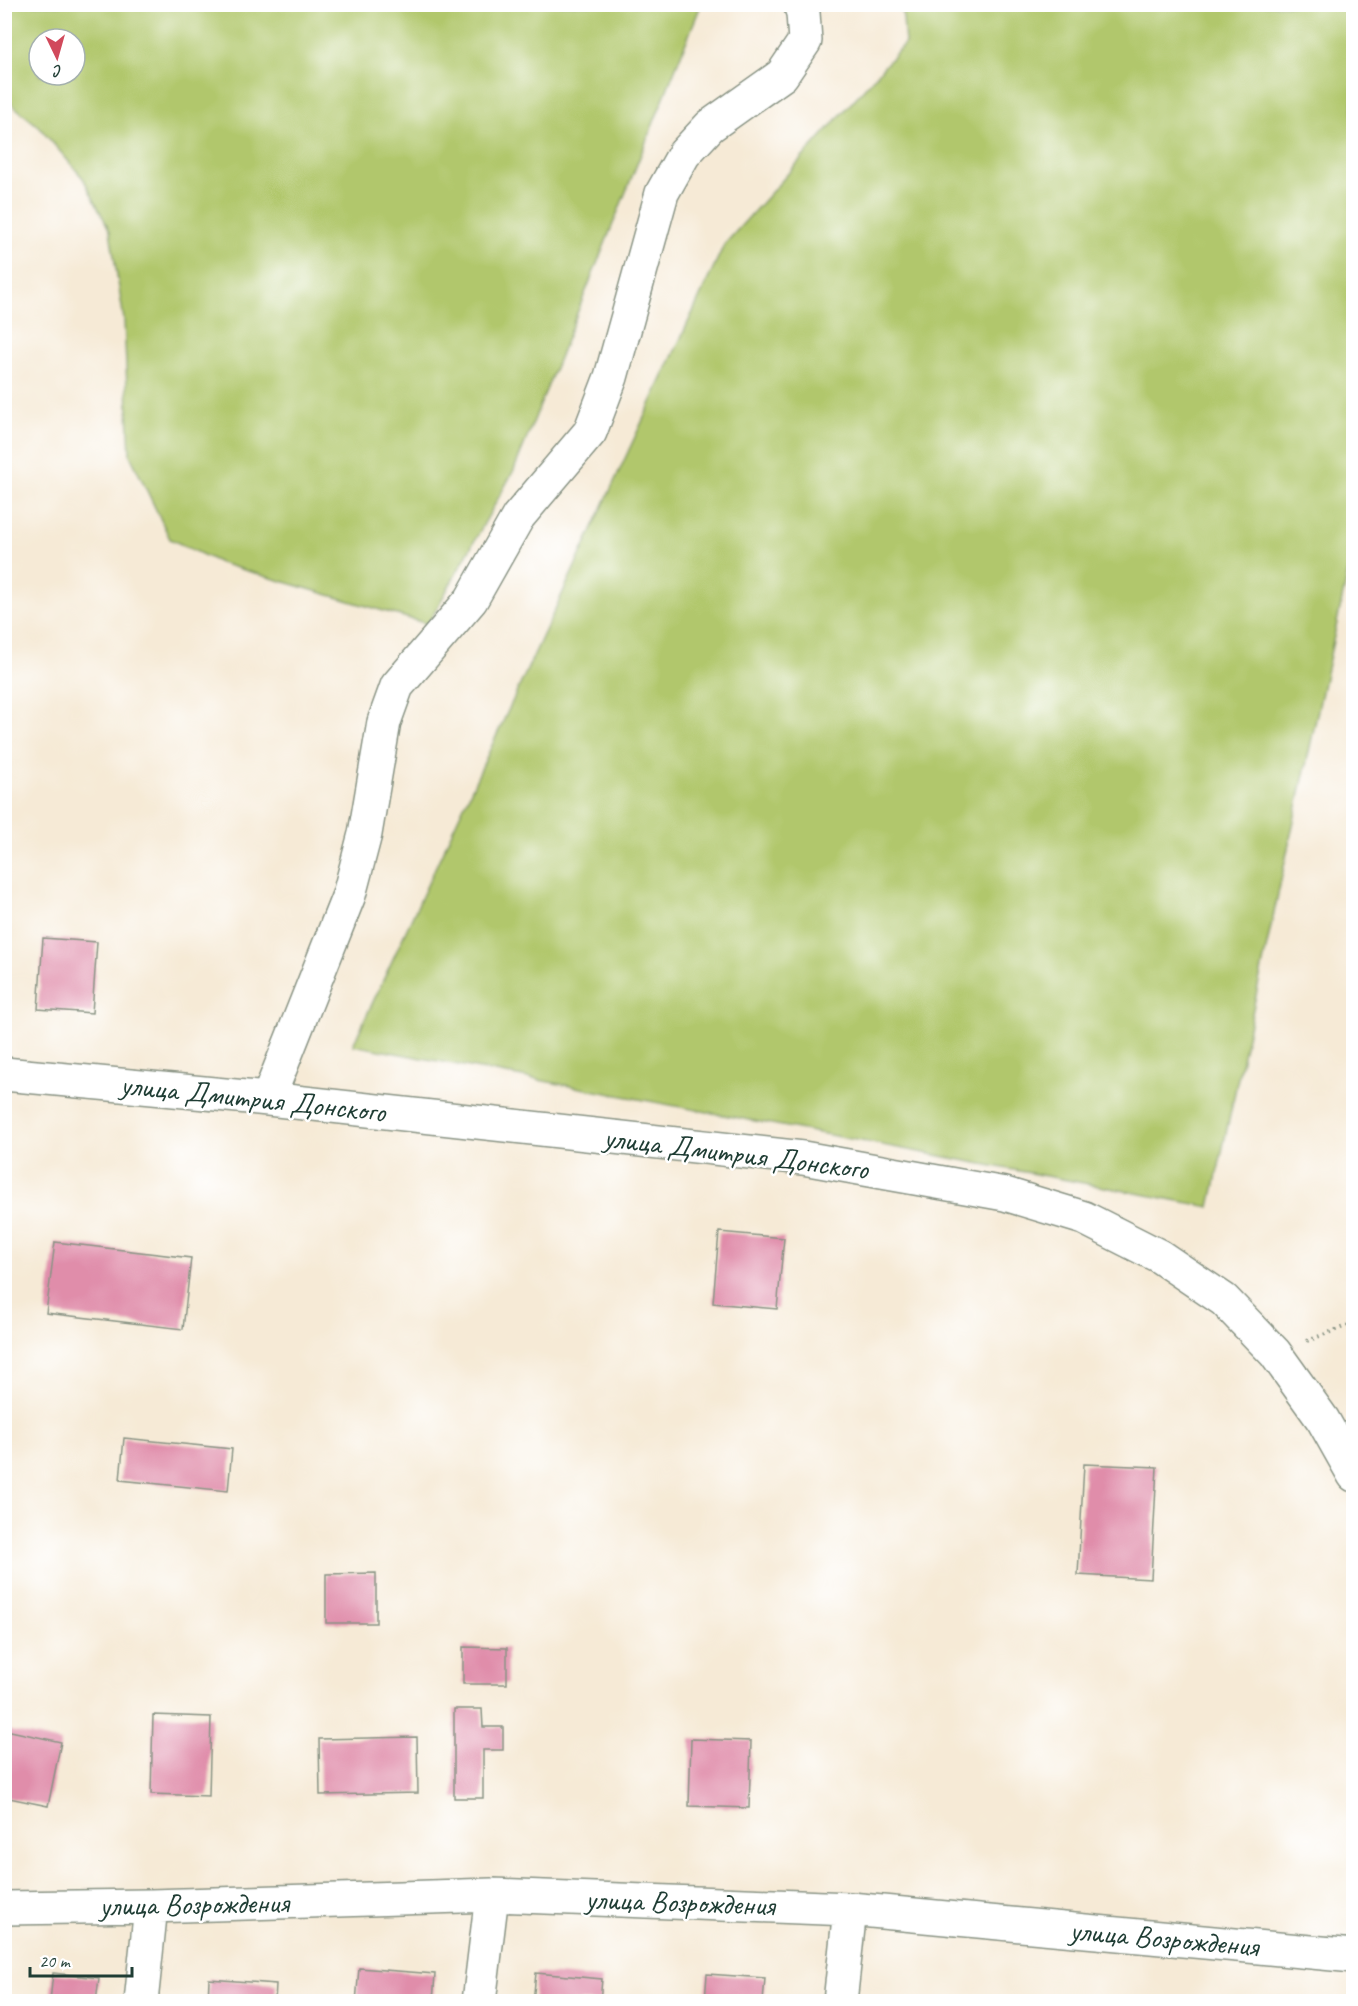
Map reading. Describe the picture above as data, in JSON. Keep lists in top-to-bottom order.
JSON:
{
  "streets": {
    "street": ["улица Дмитрия Донского", "улица Возрождения"]
  },
  "scale_bar": "20 m",
  "north": "bottom"
}
